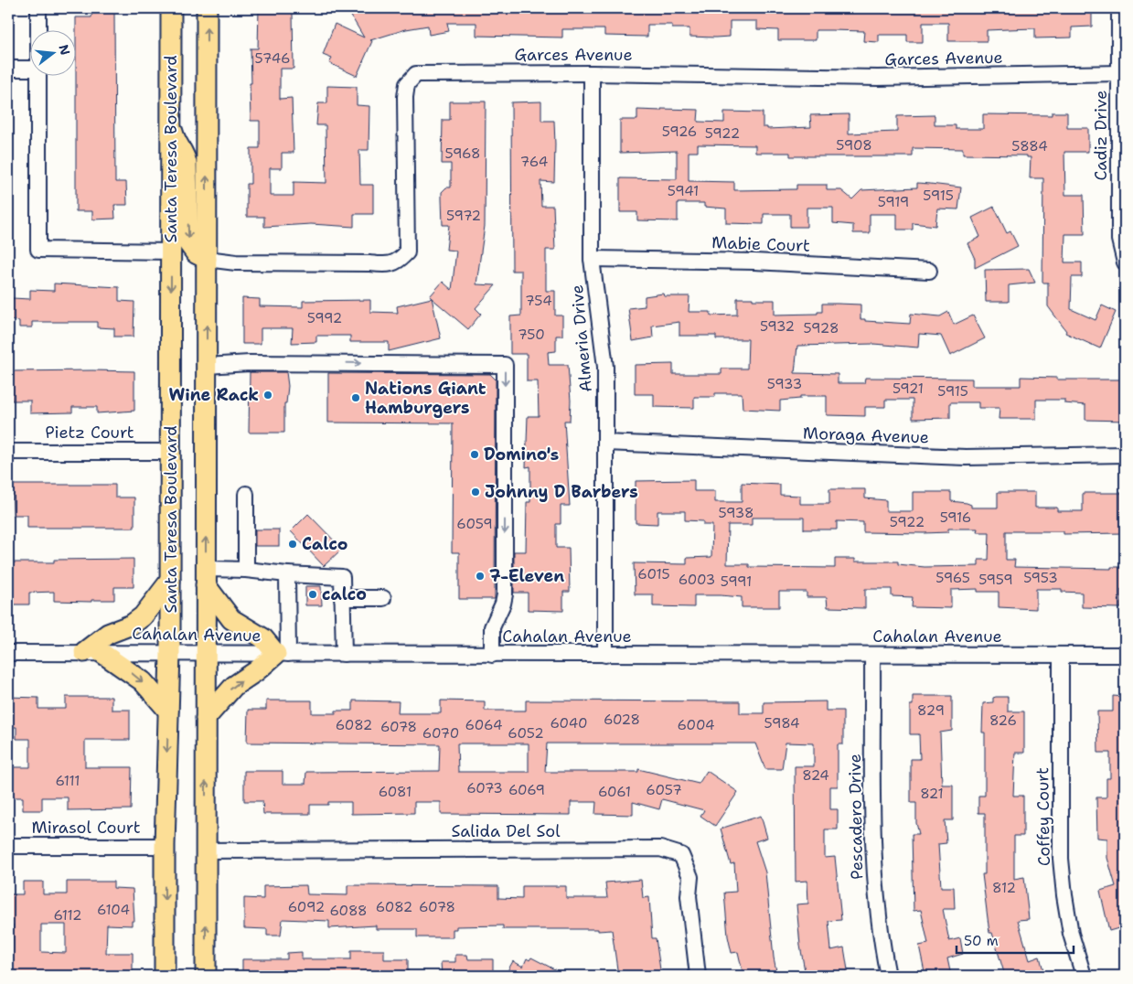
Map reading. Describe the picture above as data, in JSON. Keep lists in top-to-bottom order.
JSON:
{
  "streets": {
    "main road": ["Santa Teresa Boulevard"],
    "street": [
      "Garces Avenue",
      "Cadiz Drive",
      "Mabie Court",
      "Almeria Drive",
      "Pietz Court",
      "Moraga Avenue",
      "Cahalan Avenue",
      "Pescadero Drive",
      "Coffey Court",
      "Mirasol Court",
      "Salida Del Sol"
    ]
  },
  "crossings": [
    ["Garces Avenue", "Cadiz Drive"],
    ["Garces Avenue", "Almeria Drive"],
    ["Santa Teresa Boulevard", "Pietz Court"],
    ["Santa Teresa Boulevard", "Cahalan Avenue"],
    ["Santa Teresa Boulevard", "Mirasol Court"],
    ["Mabie Court", "Almeria Drive"],
    ["Almeria Drive", "Moraga Avenue"],
    ["Almeria Drive", "Cahalan Avenue"],
    ["Cahalan Avenue", "Pescadero Drive"],
    ["Cahalan Avenue", "Coffey Court"]
  ],
  "places": [
    "Wine Rack",
    "Nations Giant Hamburgers",
    "Domino's",
    "Johnny D Barbers",
    "Calco",
    "7-Eleven",
    "calco"
  ],
  "house_numbers": [
    "5746",
    "5926",
    "5922",
    "5908",
    "5884",
    "5968",
    "764",
    "5941",
    "5915",
    "5919",
    "5972",
    "754",
    "5992",
    "5932",
    "5928",
    "750",
    "5933",
    "5921",
    "5915",
    "5938",
    "5916",
    "5922",
    "6059",
    "6015",
    "5965",
    "5953",
    "6003",
    "5959",
    "5991",
    "829",
    "6028",
    "826",
    "6040",
    "5984",
    "6082",
    "6064",
    "6004",
    "6078",
    "6070",
    "6052",
    "824",
    "6111",
    "6073",
    "6069",
    "6057",
    "6081",
    "6061",
    "821",
    "812",
    "6092",
    "6082",
    "6078",
    "6104",
    "6088",
    "6112"
  ],
  "scale_bar": "50 m",
  "north": "right"
}
